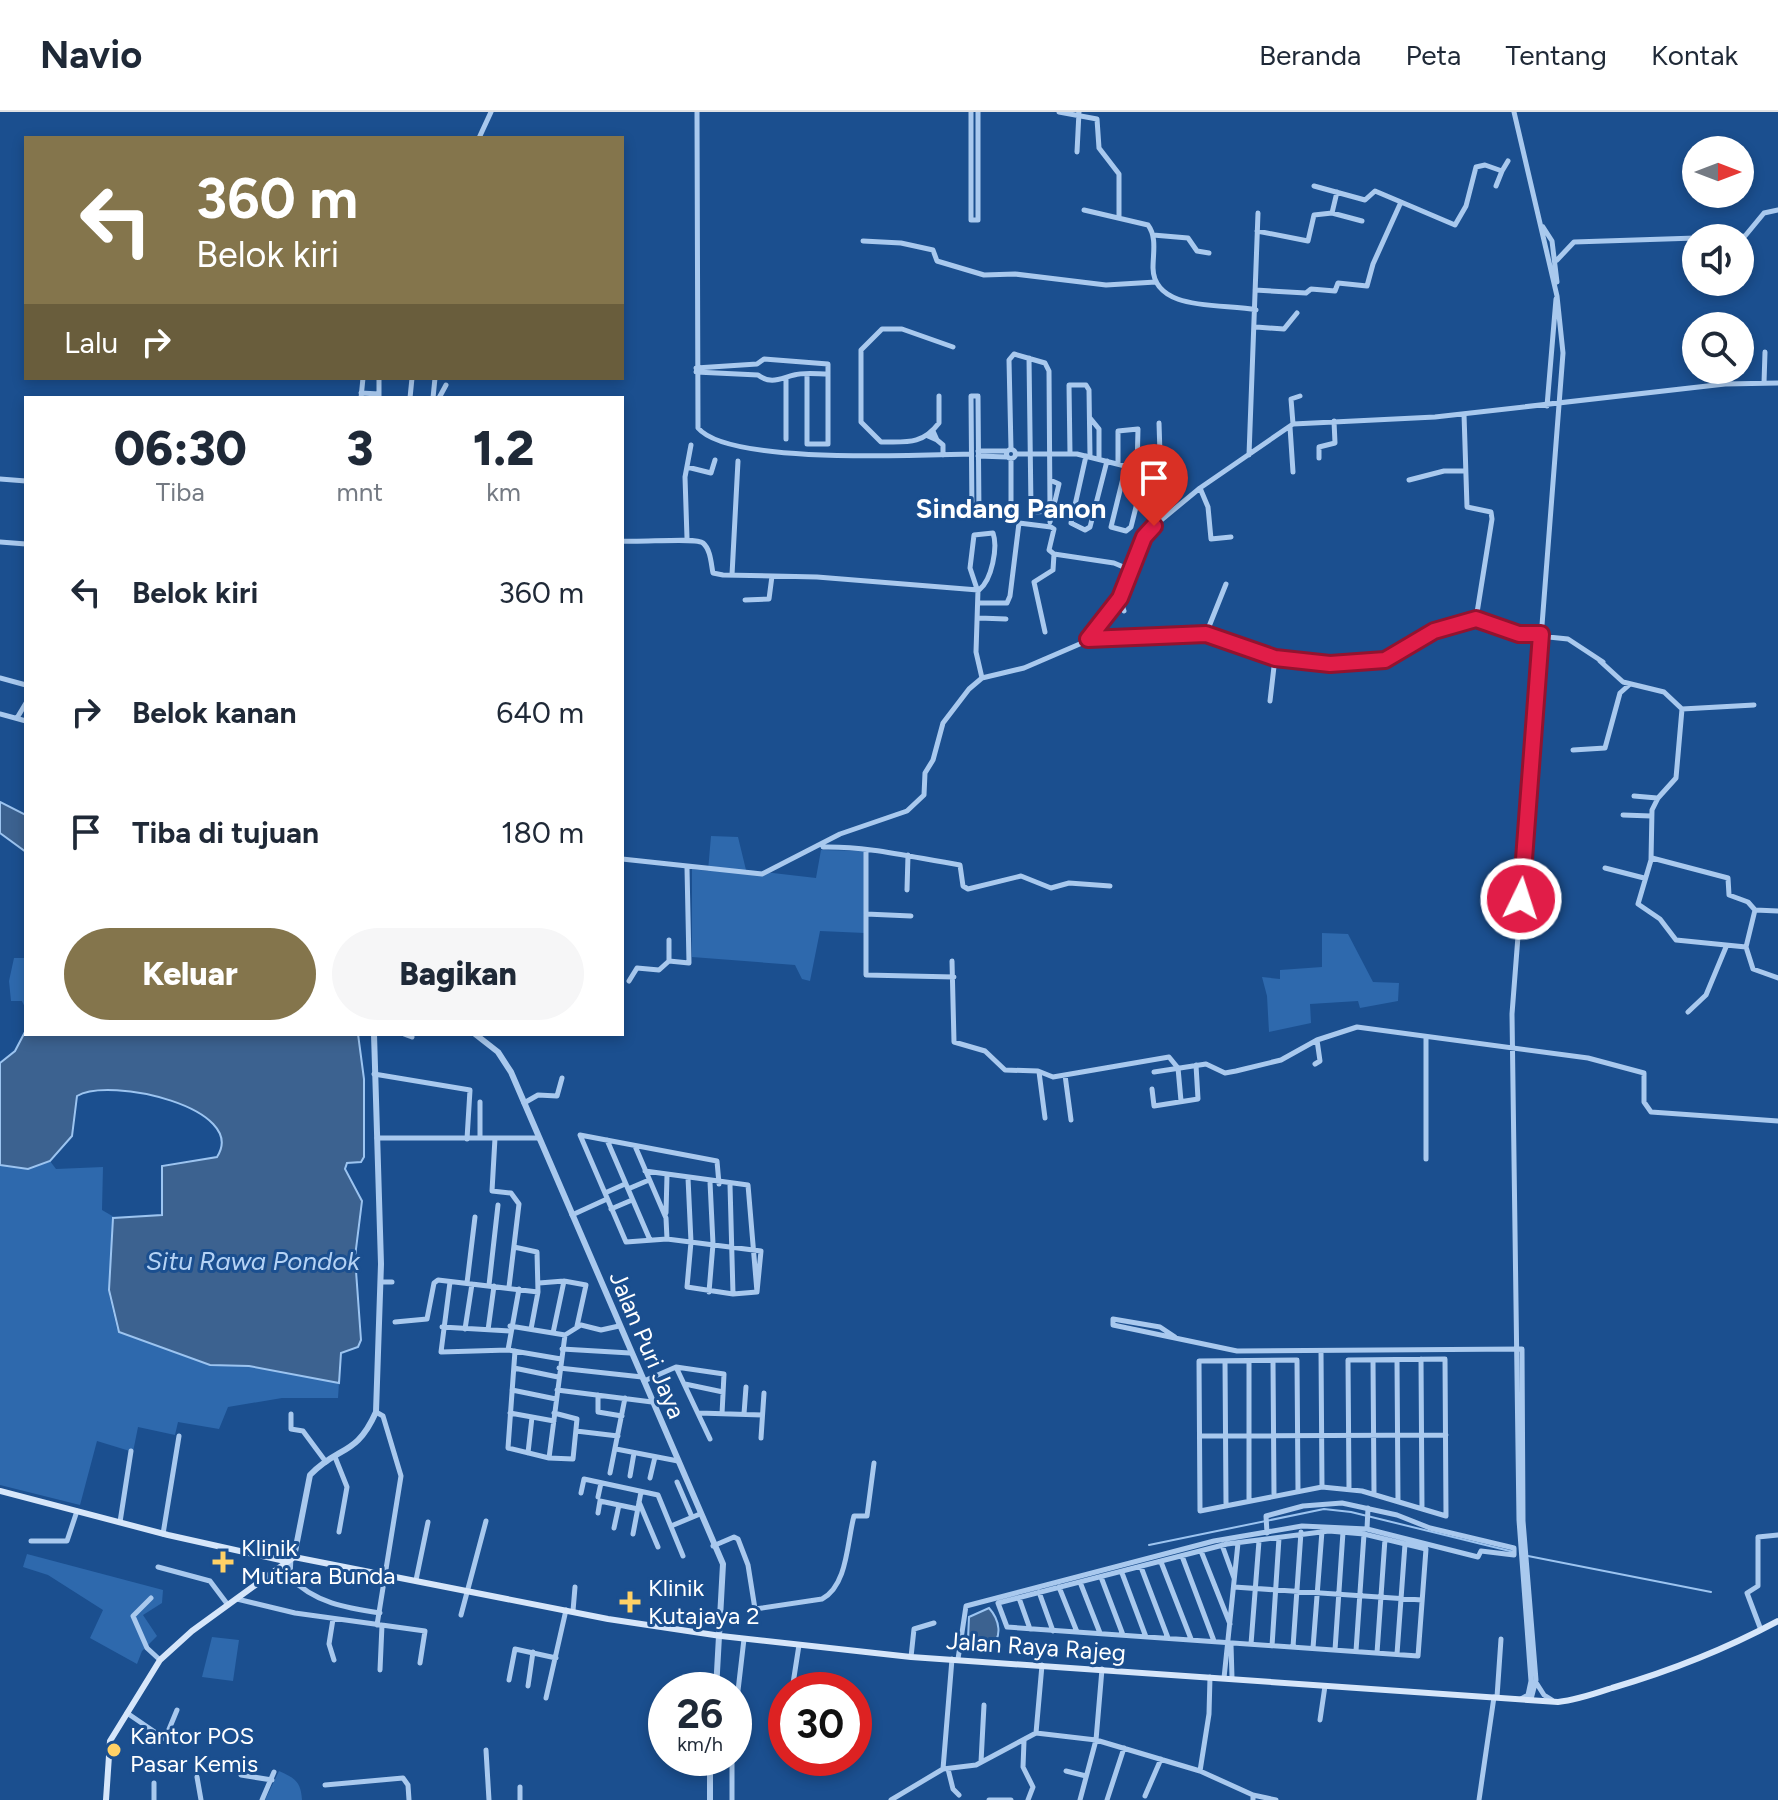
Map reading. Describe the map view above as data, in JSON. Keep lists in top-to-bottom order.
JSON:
{
  "streets": {
    "main road": ["Jalan Raya Rajeg"],
    "street": ["Jalan Puri Jaya"]
  },
  "crossings": [
    ["Jalan Puri Jaya", "Jalan Raya Rajeg"]
  ],
  "districts": ["Sindang Panon"],
  "water": ["Situ Rawa Pondok"],
  "places": {
    "health": ["Klinik Mutiara Bunda", "Klinik Kutajaya 2"],
    "other": ["Kantor POS Pasar Kemis"]
  },
  "north": "right",
  "page": {
    "header": "Navio",
    "nav": [
      "Beranda",
      "Peta",
      "Tentang",
      "Kontak"
    ],
    "turn": ["360 m", "Belok kiri"],
    "then": "Lalu",
    "eta": [
      "06:30",
      "Tiba",
      "3",
      "mnt",
      "1.2",
      "km"
    ],
    "list": [
      {
        "name": "Belok kiri",
        "value": "360 m"
      },
      {
        "name": "Belok kanan",
        "value": "640 m"
      },
      {
        "name": "Tiba di tujuan",
        "value": "180 m"
      }
    ],
    "buttons": ["Keluar", "Bagikan"],
    "speed": "26 km/h",
    "limit": "30"
  }
}
